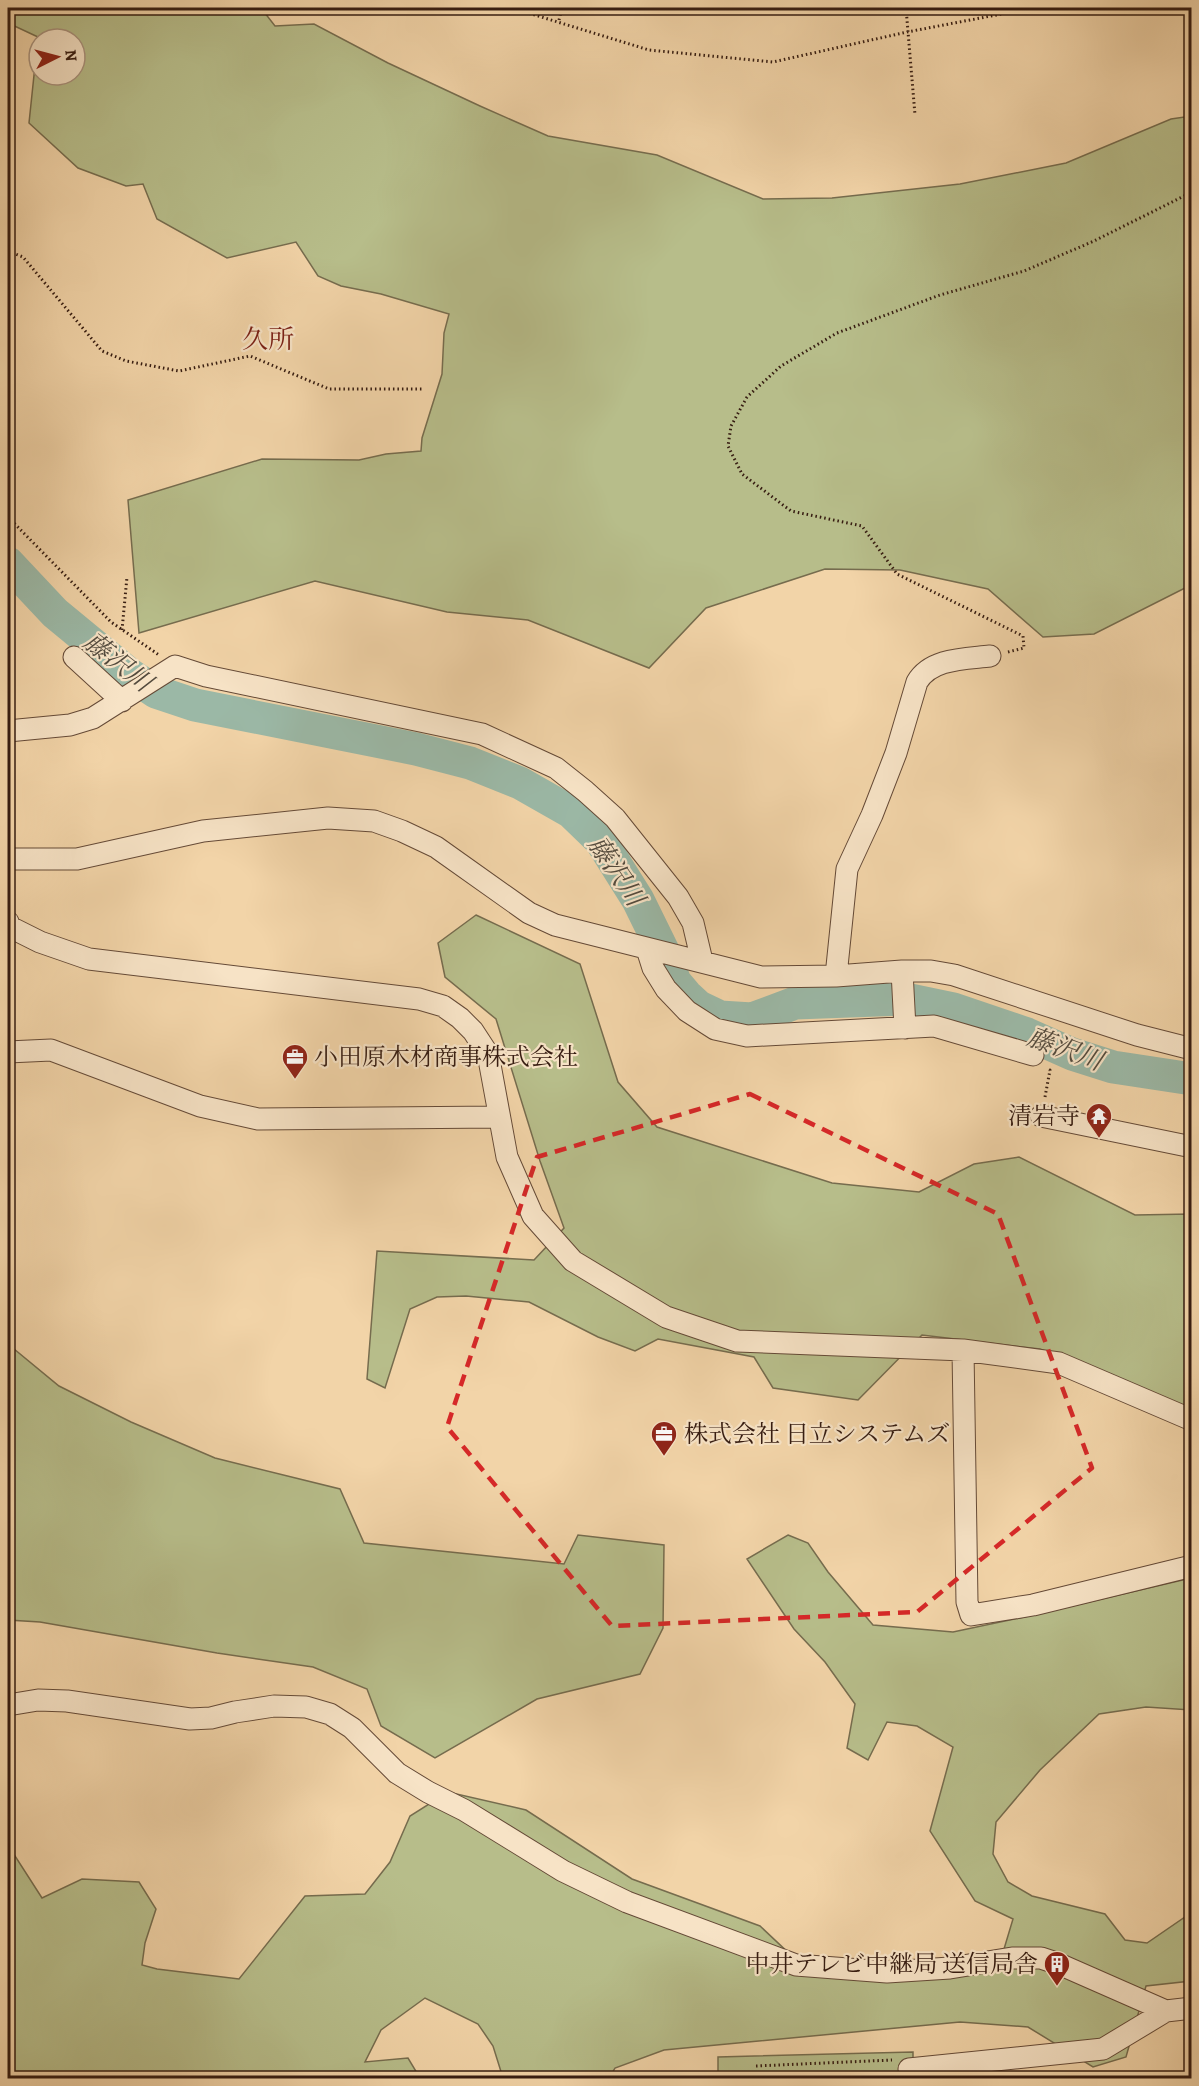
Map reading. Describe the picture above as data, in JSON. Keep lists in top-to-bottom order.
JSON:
{
  "districts": ["久所"],
  "water": ["藤沢川"],
  "places": {
    "office": ["小田原木材商事株式会社", "株式会社 日立システムズ"],
    "temple": ["清岩寺"],
    "building": ["中井テレビ中継局 送信局舎"]
  },
  "north": "right"
}
